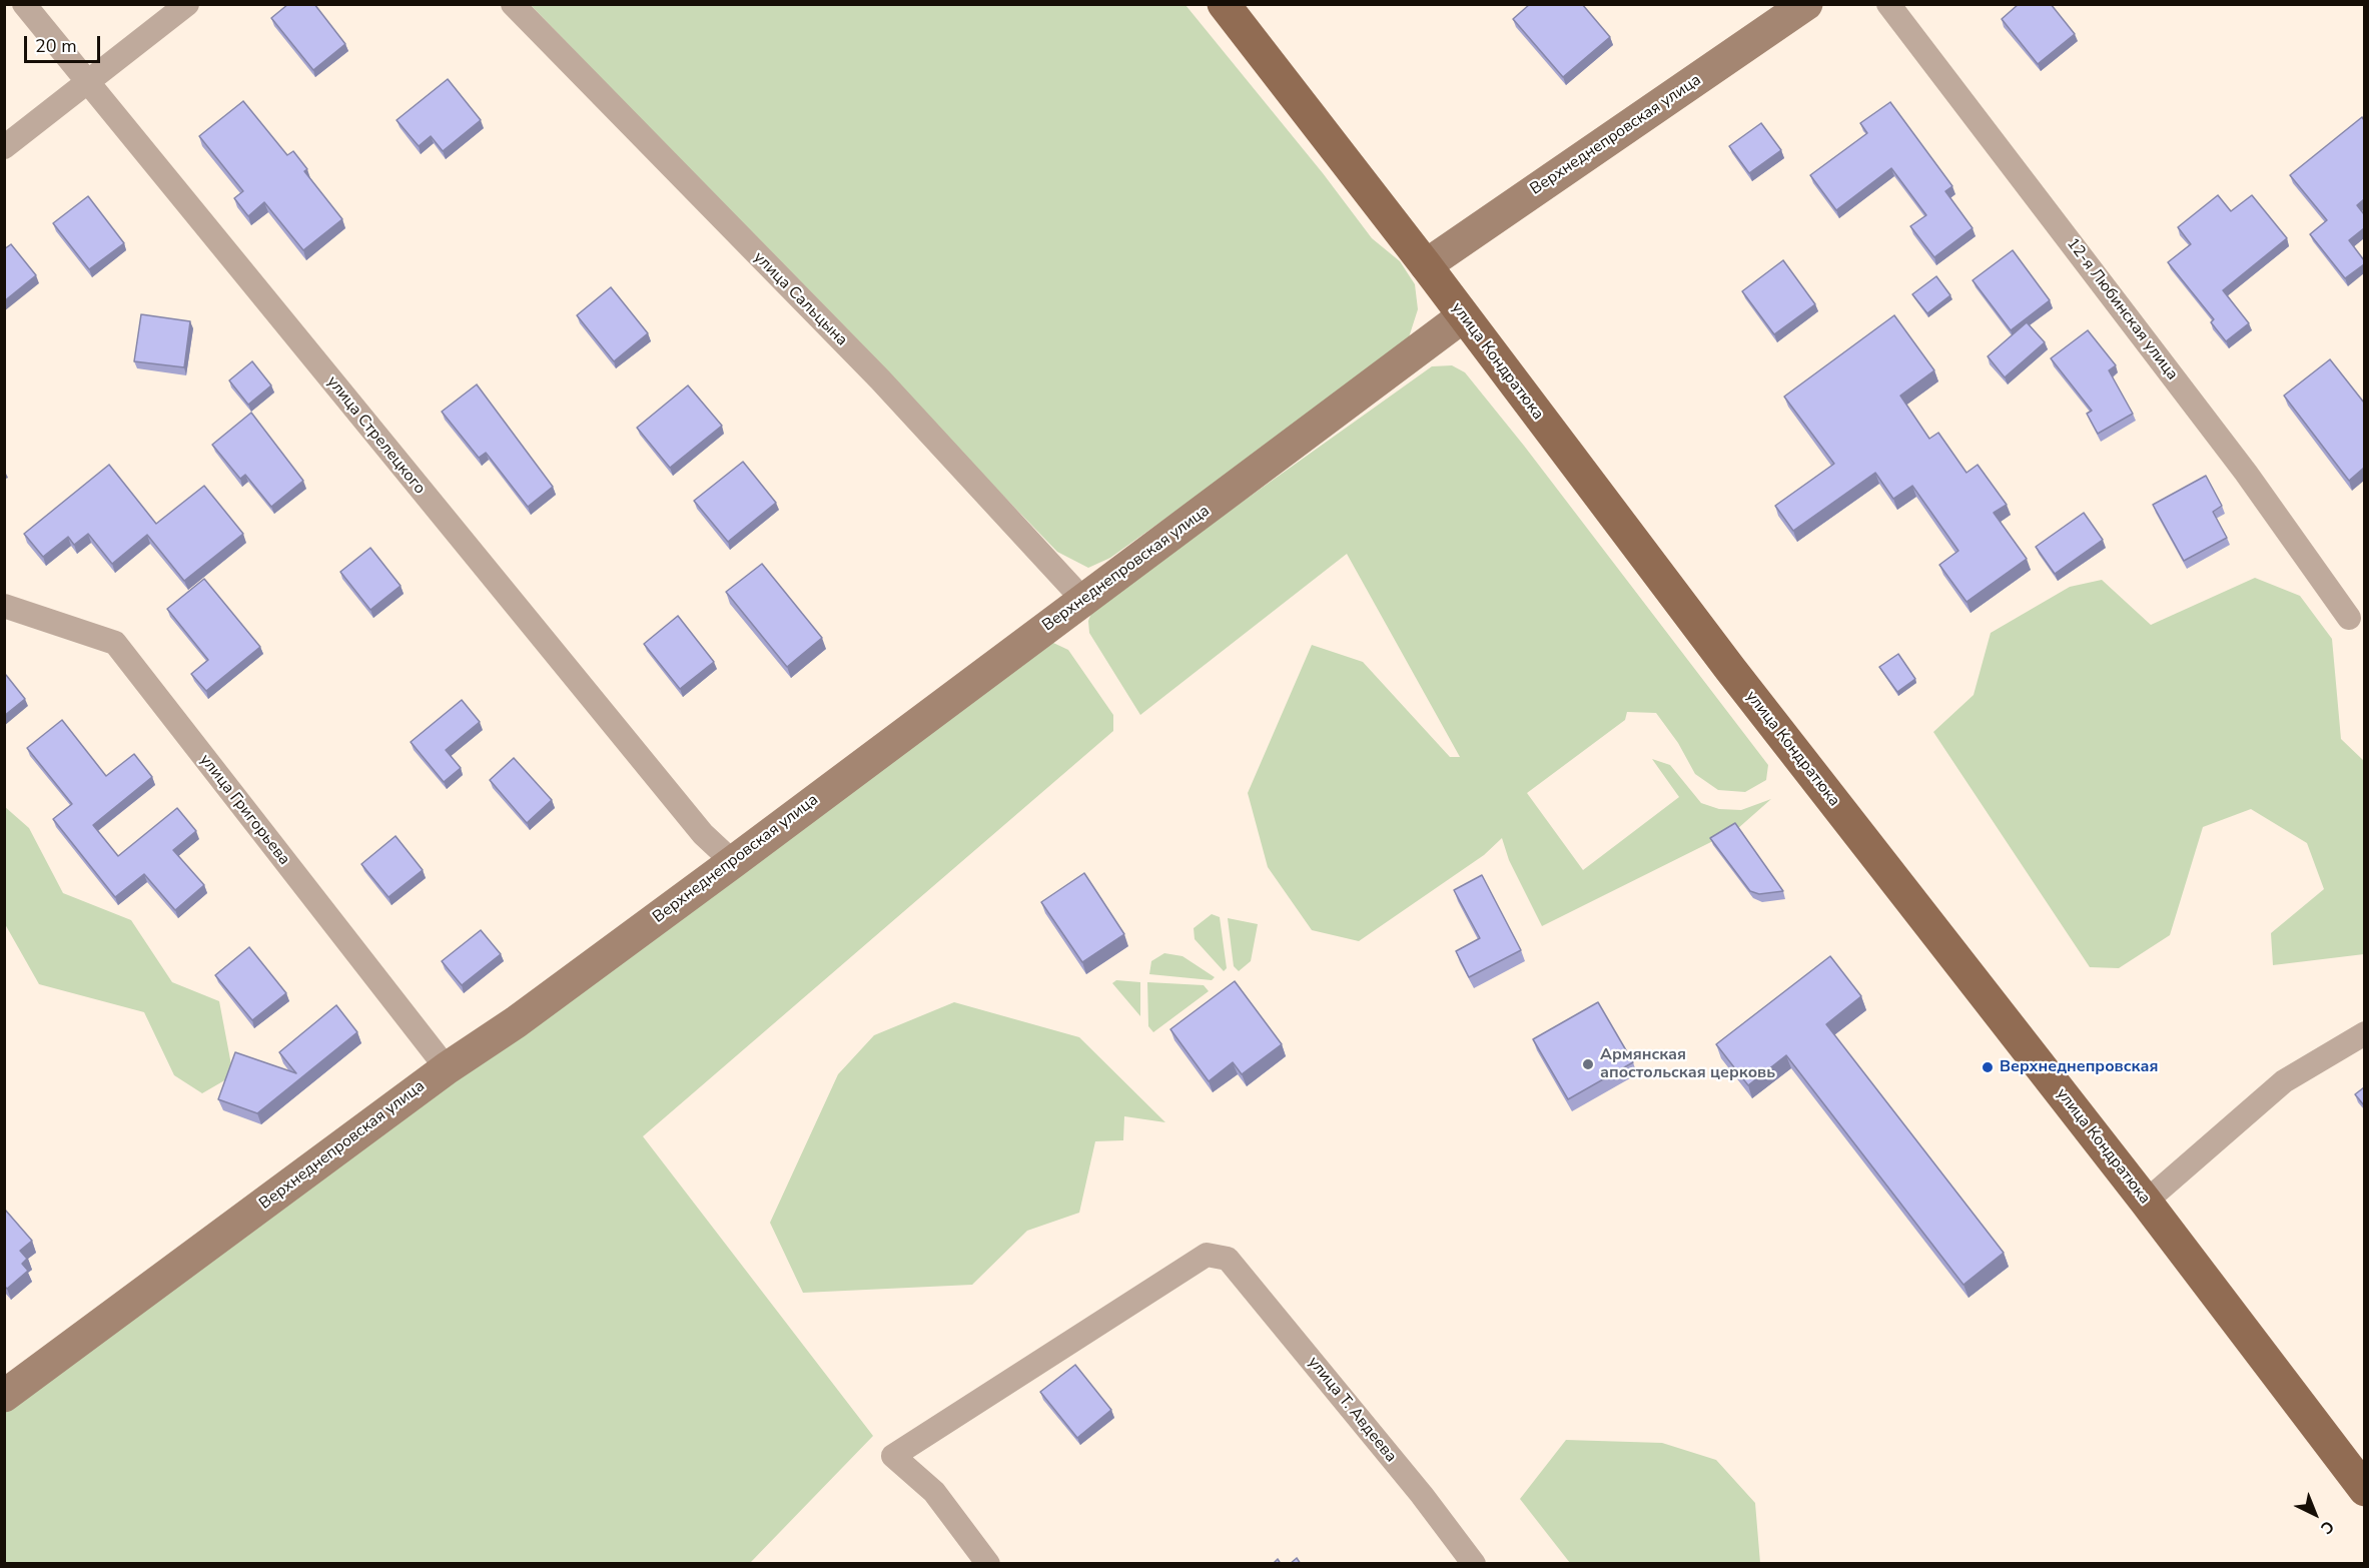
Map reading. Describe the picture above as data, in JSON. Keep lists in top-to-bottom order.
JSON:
{
  "streets": {
    "main road": ["улица Кондратюка"],
    "street": [
      "Верхнеднепровская улица",
      "улица Сальцына",
      "12-я Любинская улица",
      "улица Стрелецкого",
      "улица Григорьева",
      "улица Т. Авдеева"
    ]
  },
  "crossings": [
    ["Верхнеднепровская улица", "улица Сальцына"],
    ["Верхнеднепровская улица", "улица Кондратюка"],
    ["Верхнеднепровская улица", "улица Стрелецкого"],
    ["Верхнеднепровская улица", "улица Григорьева"]
  ],
  "places": ["Армянская апостольская церковь", "Верхнеднепровская"],
  "scale_bar": "20 m",
  "north": "bottom right"
}
